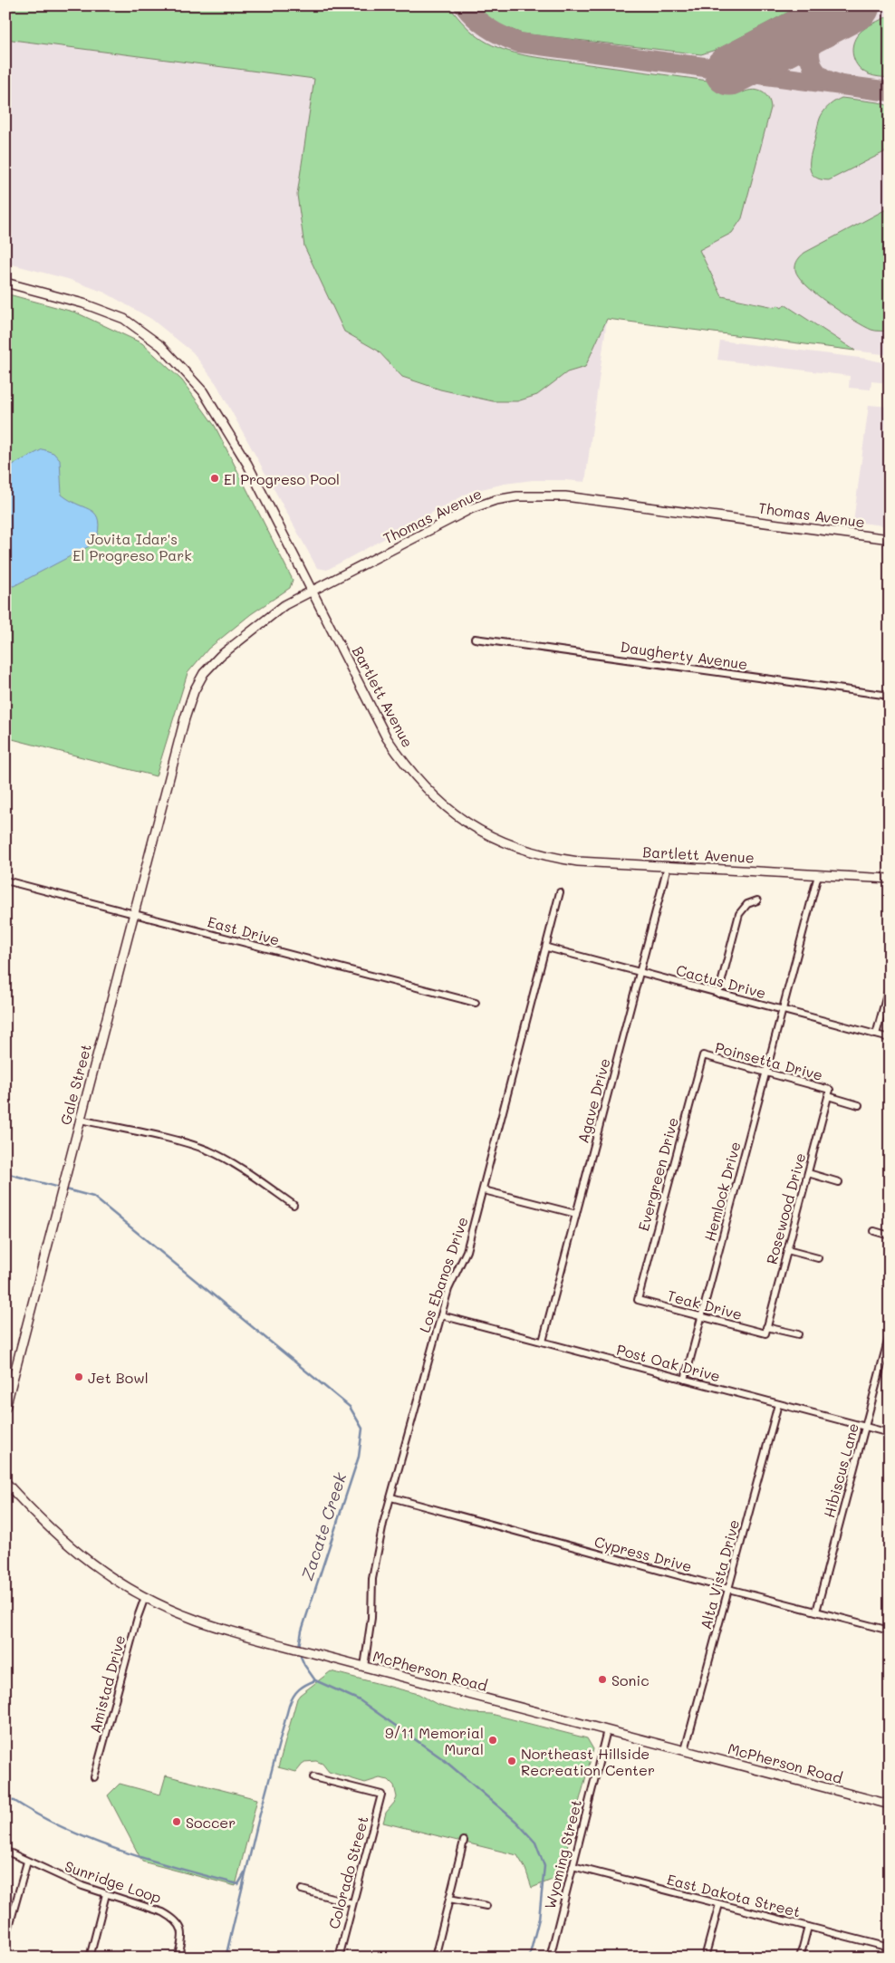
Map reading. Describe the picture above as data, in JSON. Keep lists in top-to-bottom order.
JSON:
{
  "streets": {
    "main road": [
      "Thomas Avenue",
      "Bartlett Avenue",
      "Gale Street",
      "McPherson Road"
    ],
    "street": [
      "Daugherty Avenue",
      "East Drive",
      "Cactus Drive",
      "Poinsetta Drive",
      "Agave Drive",
      "Evergreen Drive",
      "Hemlock Drive",
      "Rosewood Drive",
      "Los Ebanos Drive",
      "Teak Drive",
      "Post Oak Drive",
      "Hibiscus Lane",
      "Cypress Drive",
      "Alta Vista Drive",
      "Amistad Drive",
      "Wyoming Street",
      "Colorado Street",
      "Sunridge Loop",
      "East Dakota Street"
    ]
  },
  "crossings": [
    ["Thomas Avenue", "Bartlett Avenue"],
    ["Thomas Avenue", "Gale Street"],
    ["Bartlett Avenue", "Agave Drive"],
    ["Bartlett Avenue", "Hemlock Drive"],
    ["East Drive", "Gale Street"],
    ["Cactus Drive", "Agave Drive"],
    ["Cactus Drive", "Hemlock Drive"],
    ["Cactus Drive", "Los Ebanos Drive"],
    ["Poinsetta Drive", "Evergreen Drive"],
    ["Poinsetta Drive", "Hemlock Drive"],
    ["Poinsetta Drive", "Rosewood Drive"],
    ["Agave Drive", "Post Oak Drive"],
    ["Evergreen Drive", "Teak Drive"],
    ["Hemlock Drive", "Teak Drive"],
    ["Hemlock Drive", "Post Oak Drive"],
    ["Rosewood Drive", "Teak Drive"],
    ["Los Ebanos Drive", "Post Oak Drive"],
    ["Los Ebanos Drive", "Cypress Drive"],
    ["Los Ebanos Drive", "McPherson Road"],
    ["Post Oak Drive", "Hibiscus Lane"],
    ["Post Oak Drive", "Alta Vista Drive"],
    ["Hibiscus Lane", "Cypress Drive"],
    ["Cypress Drive", "Alta Vista Drive"],
    ["Alta Vista Drive", "McPherson Road"],
    ["McPherson Road", "Amistad Drive"],
    ["McPherson Road", "Wyoming Street"],
    ["Wyoming Street", "East Dakota Street"]
  ],
  "water": ["Zacate Creek"],
  "parks": ["Jovita Idar's El Progreso Park"],
  "places": [
    "El Progreso Pool",
    "Jet Bowl",
    "Sonic",
    "9/11 Memorial Mural",
    "Northeast Hillside Recreation Center",
    "Soccer"
  ]
}
